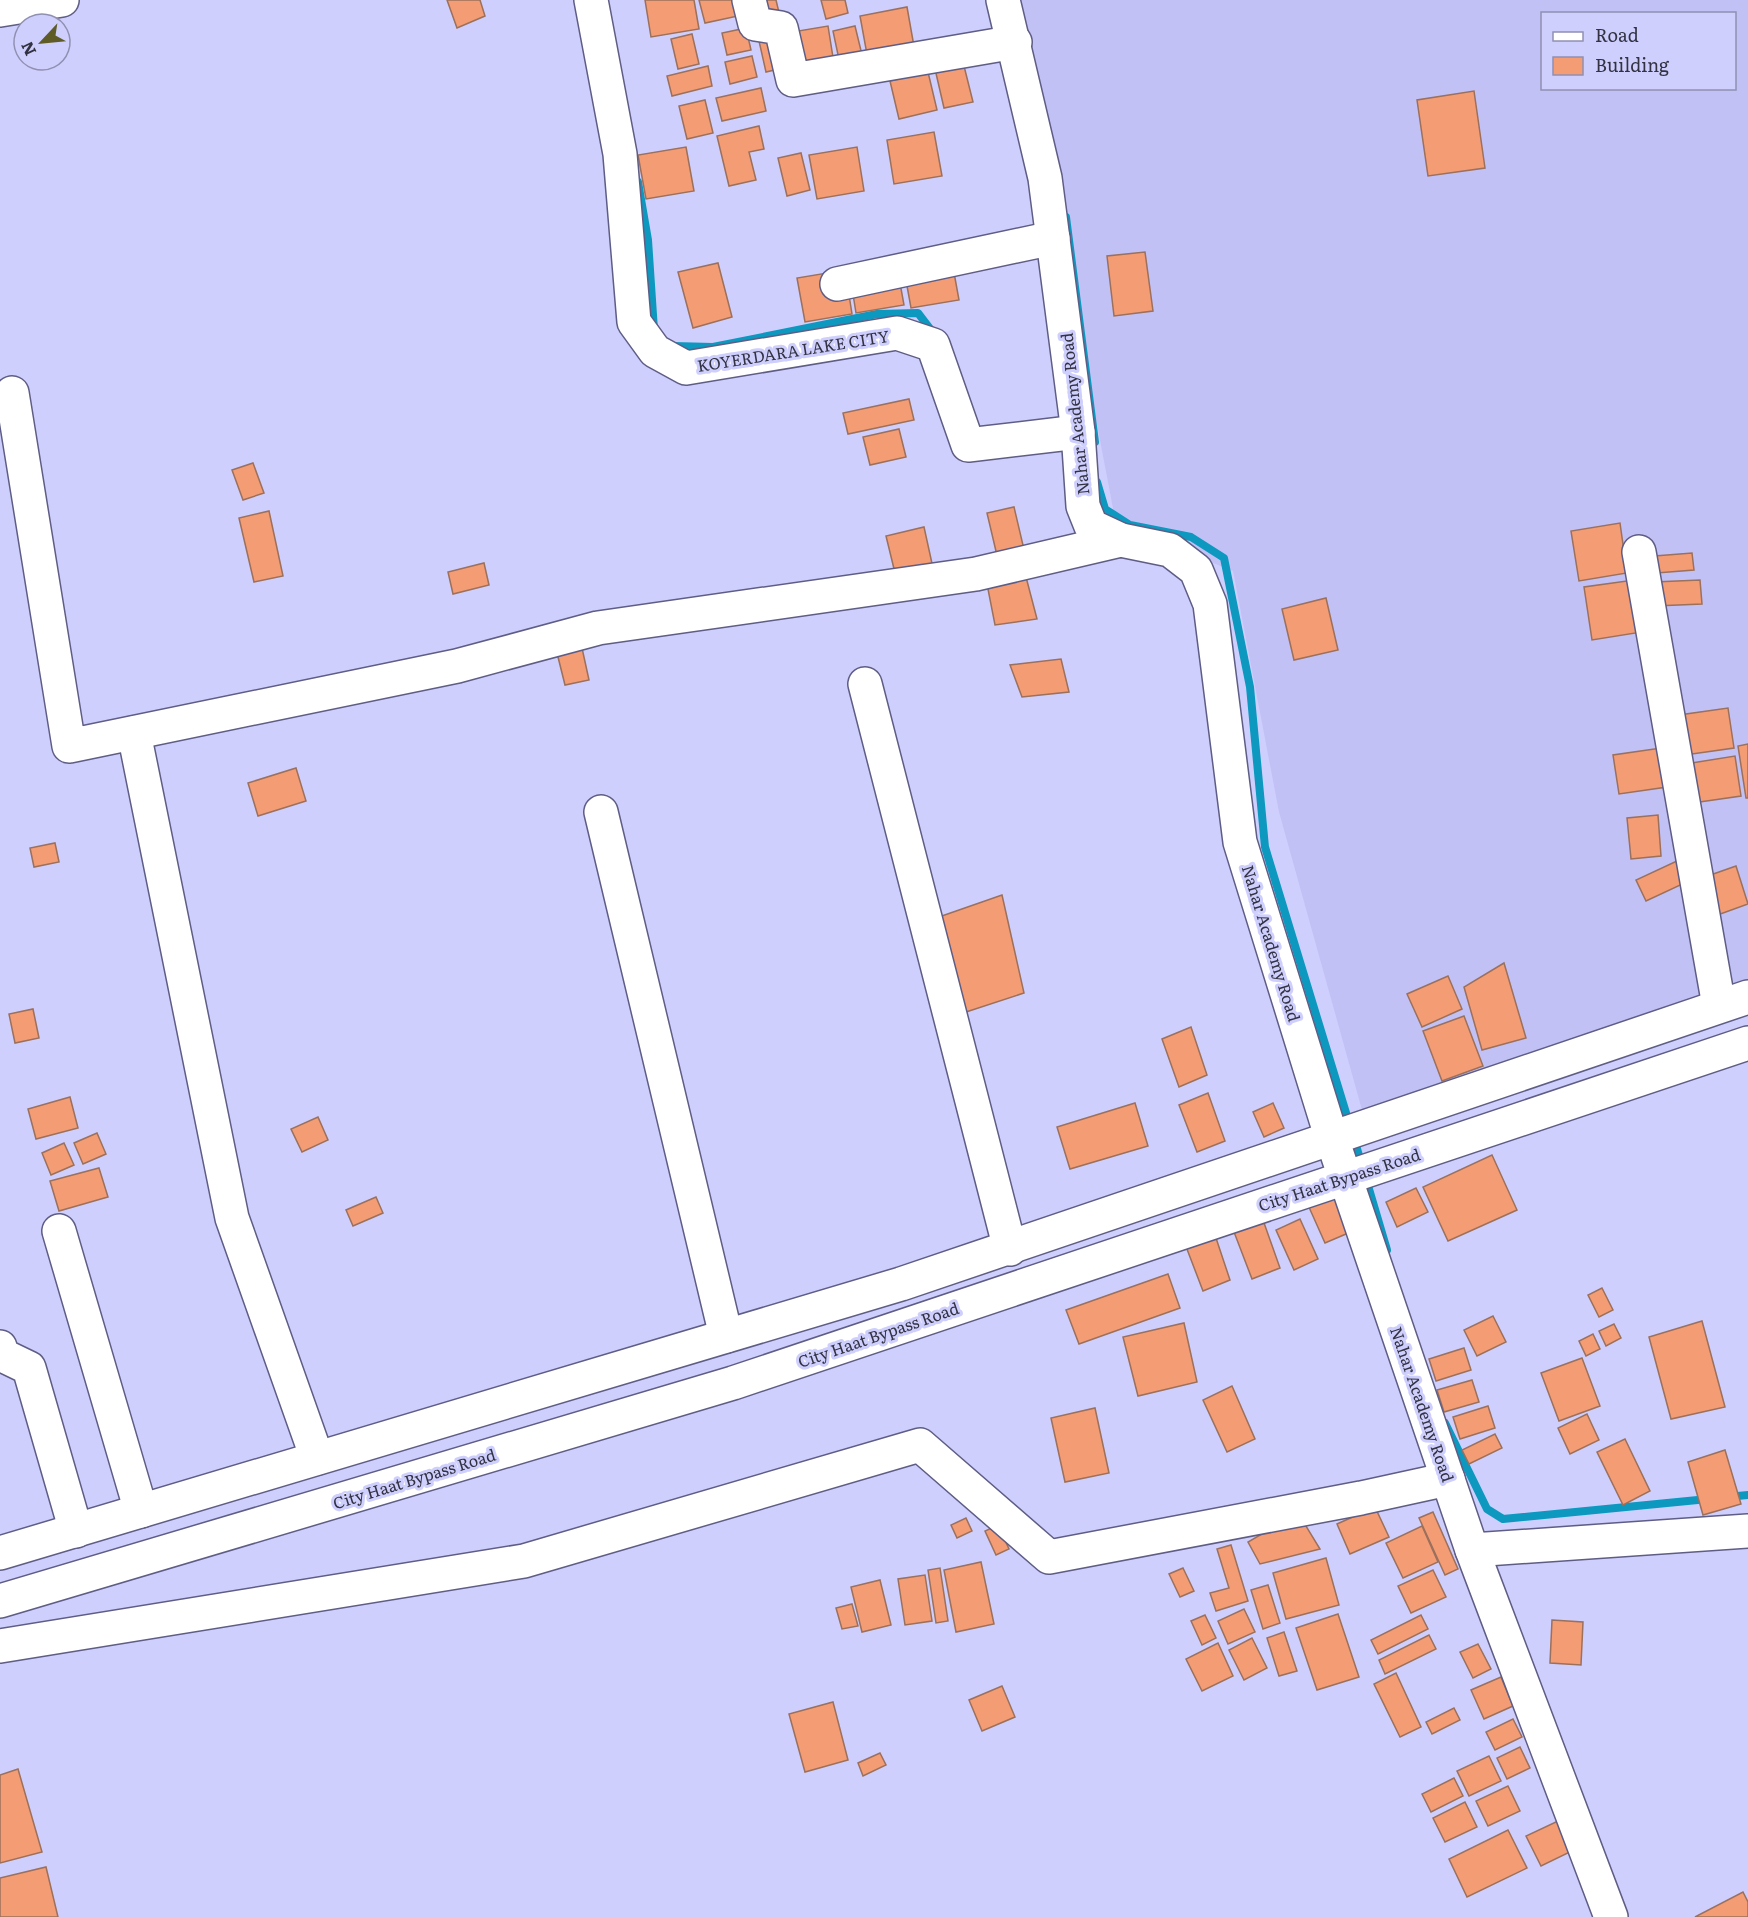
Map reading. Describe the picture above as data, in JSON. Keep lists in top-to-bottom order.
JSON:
{
  "streets": {
    "street": ["KOYERDARA LAKE CITY", "Nahar Academy Road", "City Haat Bypass Road"]
  },
  "crossings": [
    ["KOYERDARA LAKE CITY", "Nahar Academy Road"],
    ["Nahar Academy Road", "City Haat Bypass Road"]
  ],
  "legend": ["Road", "Building"],
  "north": "bottom left"
}
